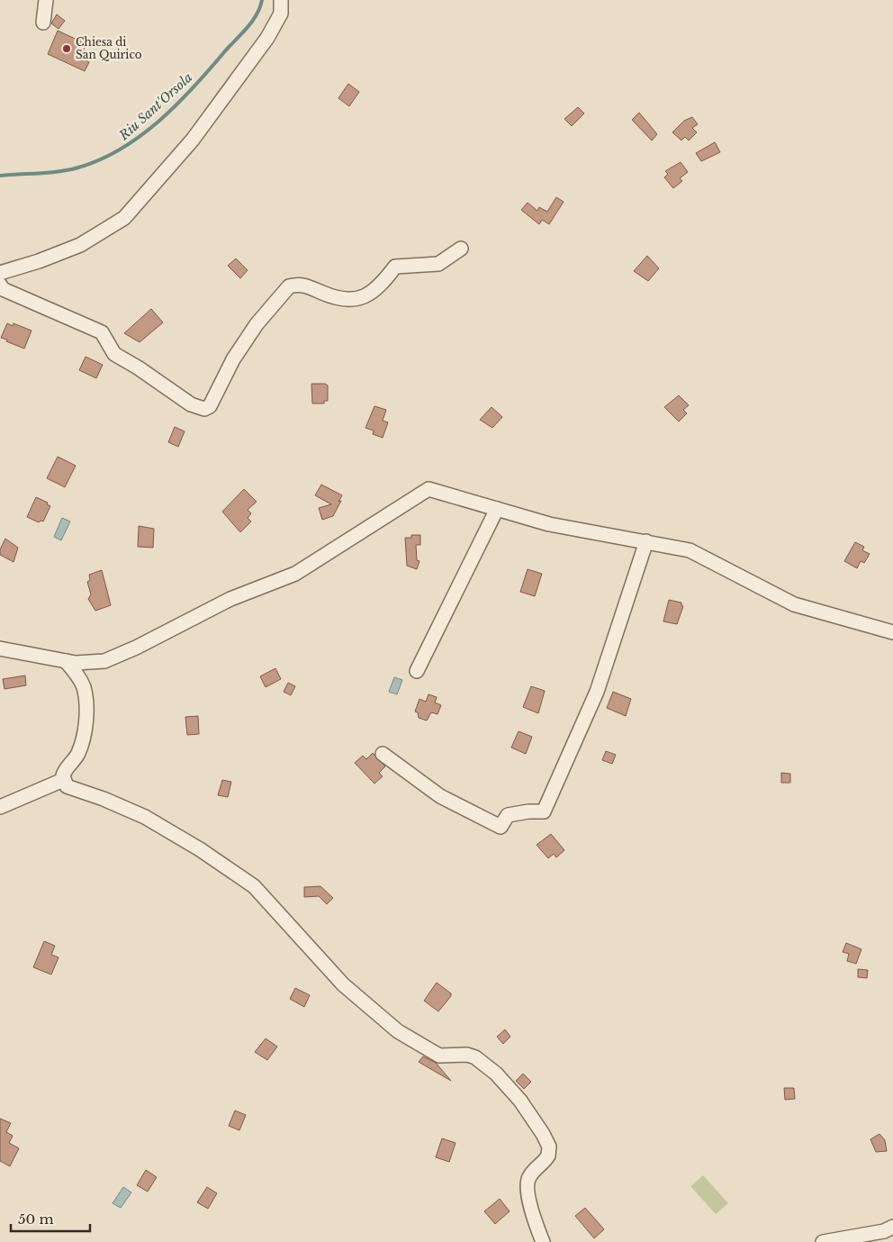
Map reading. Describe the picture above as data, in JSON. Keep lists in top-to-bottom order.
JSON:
{
  "water": ["Riu Sant'Orsola"],
  "places": ["Chiesa di San Quirico"],
  "scale_bar": "50 m"
}
